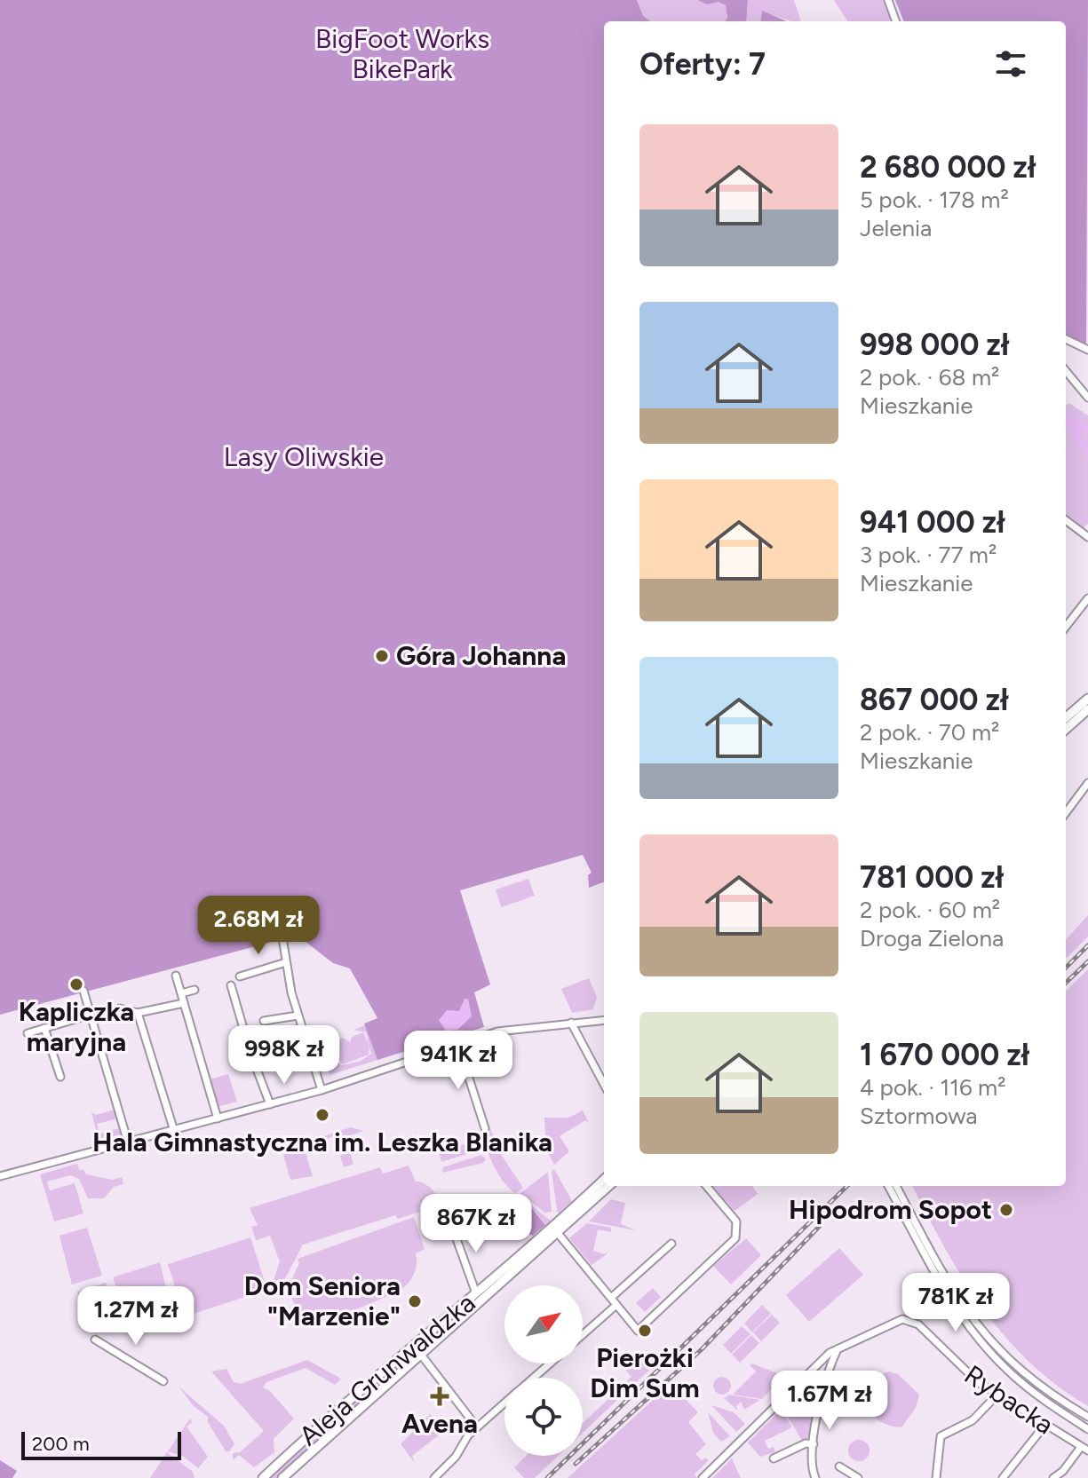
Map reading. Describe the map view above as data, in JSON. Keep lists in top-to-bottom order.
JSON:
{
  "streets": {
    "main road": ["Aleja Grunwaldzka"],
    "street": ["Rybacka"]
  },
  "parks": ["BigFoot Works BikePark", "Lasy Oliwskie"],
  "places": {
    "other": [
      "Góra Johanna",
      "Kapliczka maryjna",
      "Hala Gimnastyczna im. Leszka Blanika",
      "Hipodrom Sopot",
      "Dom Seniora \"Marzenie\"",
      "Pierożki Dim Sum"
    ],
    "health": ["Avena"]
  },
  "scale_bar": "200 m",
  "north": "top right",
  "page": {
    "heading": "Oferty: 7",
    "list": [
      {
        "name": "2 680 000 zł",
        "note": "5 pok. · 178 m² · Jelenia"
      },
      {
        "name": "998 000 zł",
        "note": "2 pok. · 68 m² · Mieszkanie"
      },
      {
        "name": "941 000 zł",
        "note": "3 pok. · 77 m² · Mieszkanie"
      },
      {
        "name": "867 000 zł",
        "note": "2 pok. · 70 m² · Mieszkanie"
      },
      {
        "name": "781 000 zł",
        "note": "2 pok. · 60 m² · Droga Zielona"
      },
      {
        "name": "1 670 000 zł",
        "note": "4 pok. · 116 m² · Sztormowa"
      }
    ],
    "price": [
      "2.68M zł",
      "998K zł",
      "941K zł",
      "867K zł",
      "781K zł",
      "1.27M zł",
      "1.67M zł"
    ],
    "scale": "200 m"
  }
}
